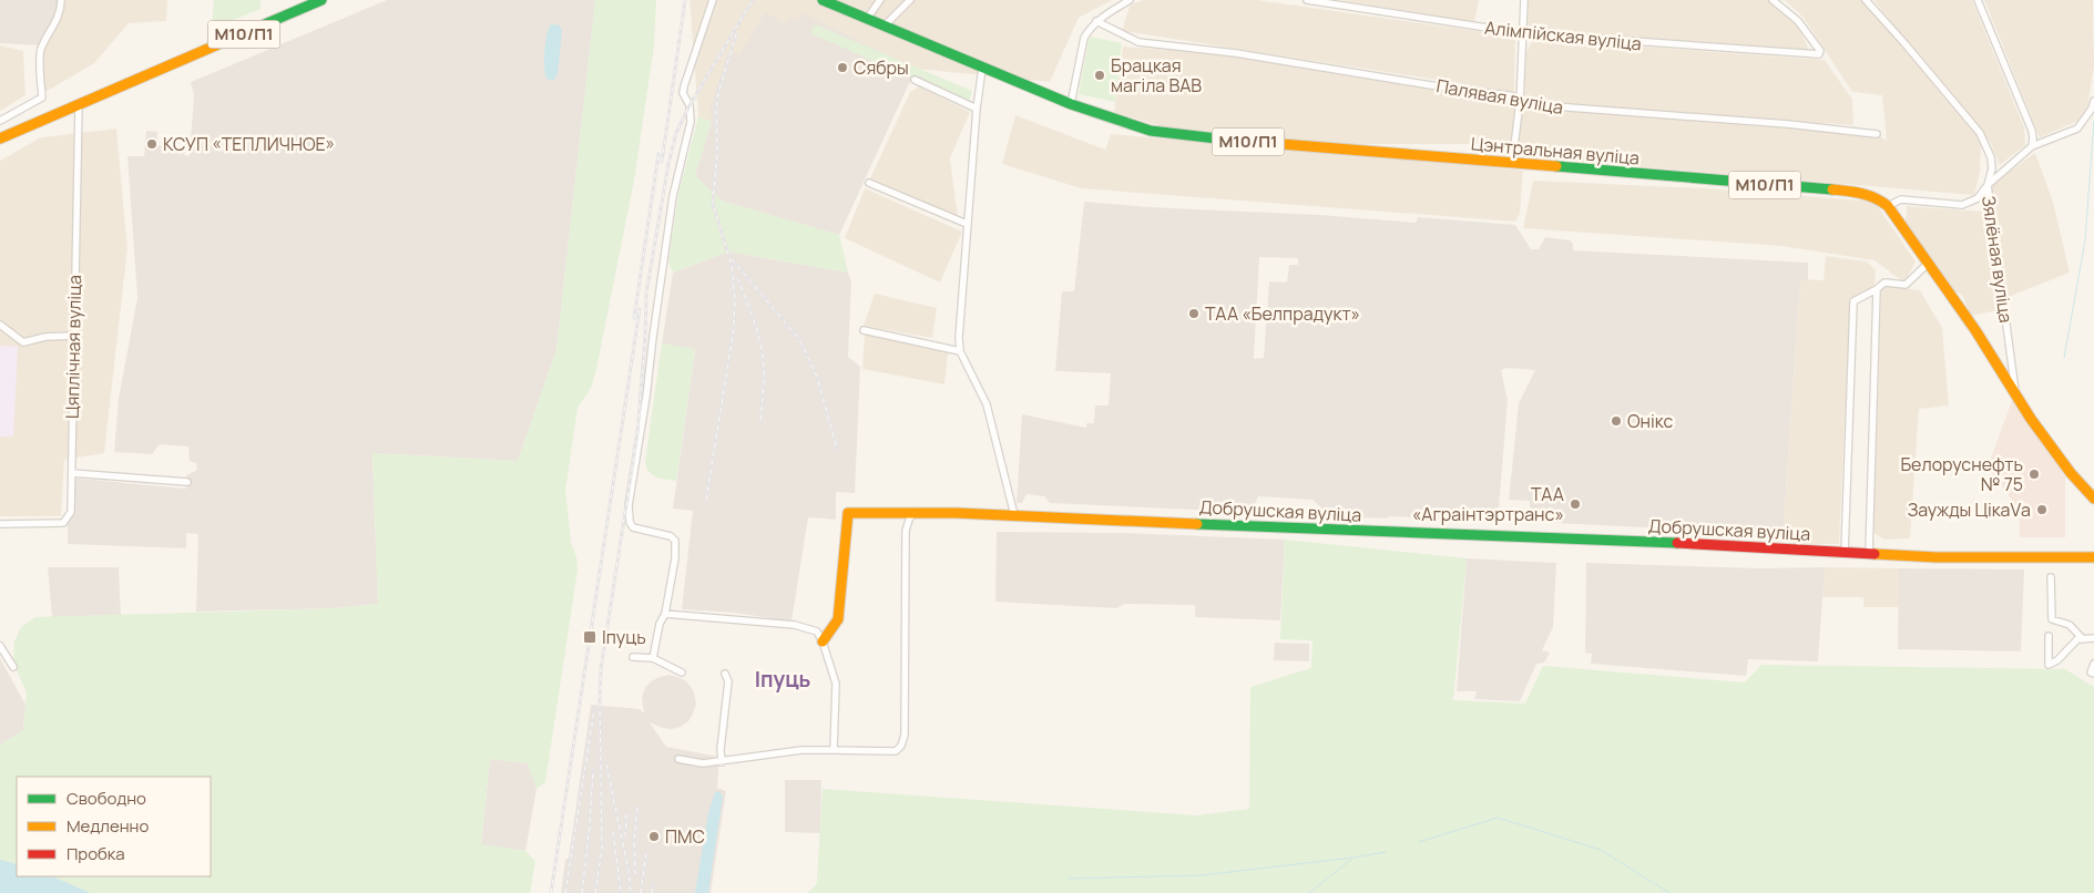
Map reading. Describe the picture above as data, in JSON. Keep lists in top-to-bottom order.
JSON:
{
  "streets": {
    "main road": ["М10/П1", "Цэнтральная вуліца", "Добрушская вуліца"],
    "street": [
      "Алімпійская вуліца",
      "Палявая вуліца",
      "Зялёная вуліца",
      "Цяплічная вуліца"
    ]
  },
  "crossings": [
    ["М10/П1", "Цэнтральная вуліца"],
    ["М10/П1", "Зялёная вуліца"],
    ["М10/П1", "Цяплічная вуліца"],
    ["Цэнтральная вуліца", "Зялёная вуліца"]
  ],
  "districts": ["Іпуць"],
  "places": {
    "other": [
      "Сябры",
      "Брацкая магіла ВАВ",
      "КСУП «ТЕПЛИЧНОЕ»",
      "ТАА «Белпрадукт»",
      "Онікс",
      "Белоруснефть № 75",
      "ТАА «Аграінтэртранс»",
      "Заужды ЦікаVа",
      "ПМС"
    ],
    "transit": ["Іпуць"]
  },
  "legend": ["Свободно", "Медленно", "Пробка"]
}
